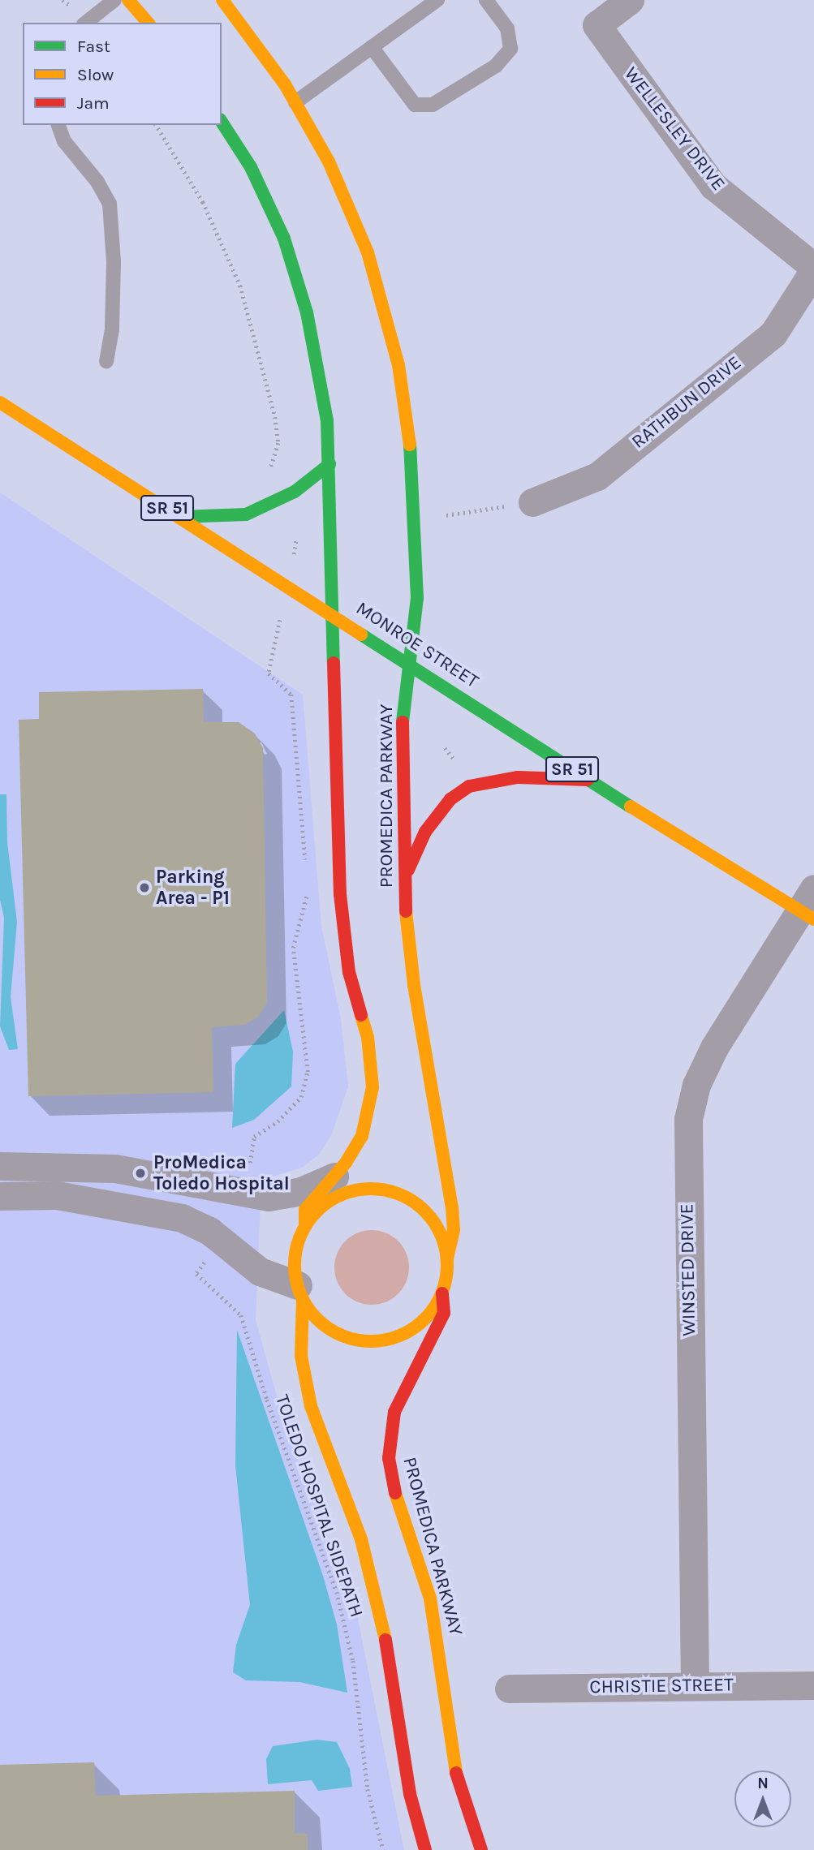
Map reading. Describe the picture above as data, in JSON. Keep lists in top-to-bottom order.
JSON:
{
  "streets": {
    "street": [
      "WELLESLEY DRIVE",
      "RATHBUN DRIVE",
      "SR 51",
      "MONROE STREET",
      "PROMEDICA PARKWAY",
      "WINSTED DRIVE",
      "CHRISTIE STREET"
    ],
    "path": ["TOLEDO HOSPITAL SIDEPATH"]
  },
  "crossings": [
    ["WELLESLEY DRIVE", "RATHBUN DRIVE"],
    ["MONROE STREET", "PROMEDICA PARKWAY"],
    ["MONROE STREET", "WINSTED DRIVE"],
    ["WINSTED DRIVE", "CHRISTIE STREET"]
  ],
  "places": ["Parking Area - P1", "ProMedica Toledo Hospital"],
  "legend": ["Fast", "Slow", "Jam"],
  "north": "top"
}
